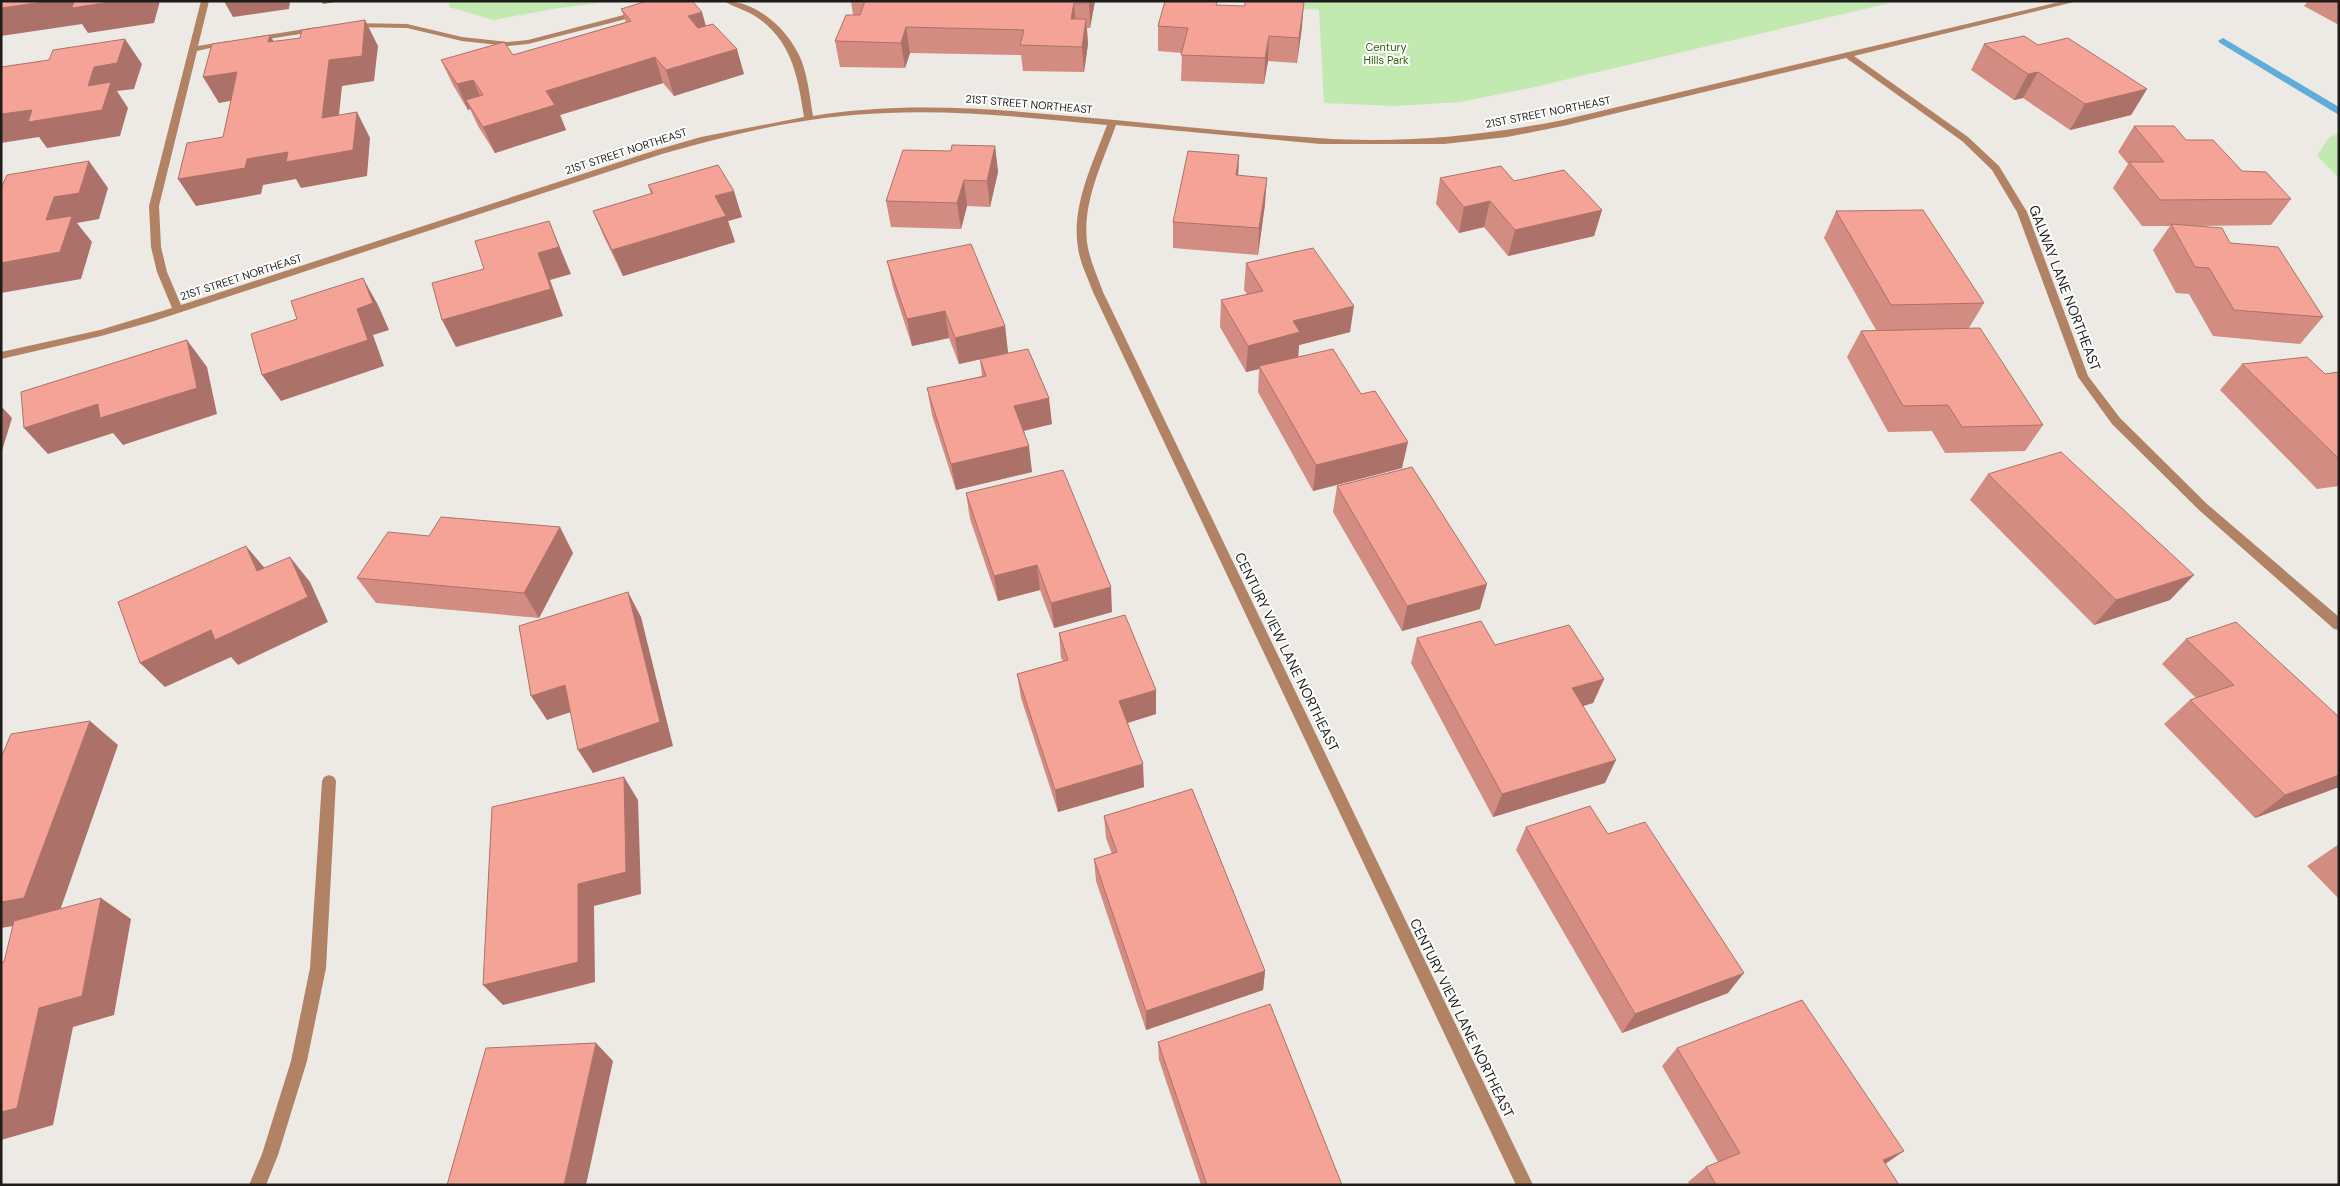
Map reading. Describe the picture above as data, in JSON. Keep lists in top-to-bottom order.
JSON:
{
  "streets": {
    "street": ["21ST STREET NORTHEAST", "GALWAY LANE NORTHEAST", "CENTURY VIEW LANE NORTHEAST"]
  },
  "crossings": [
    ["21ST STREET NORTHEAST", "GALWAY LANE NORTHEAST"],
    ["21ST STREET NORTHEAST", "CENTURY VIEW LANE NORTHEAST"]
  ],
  "parks": ["Century Hills Park"]
}
